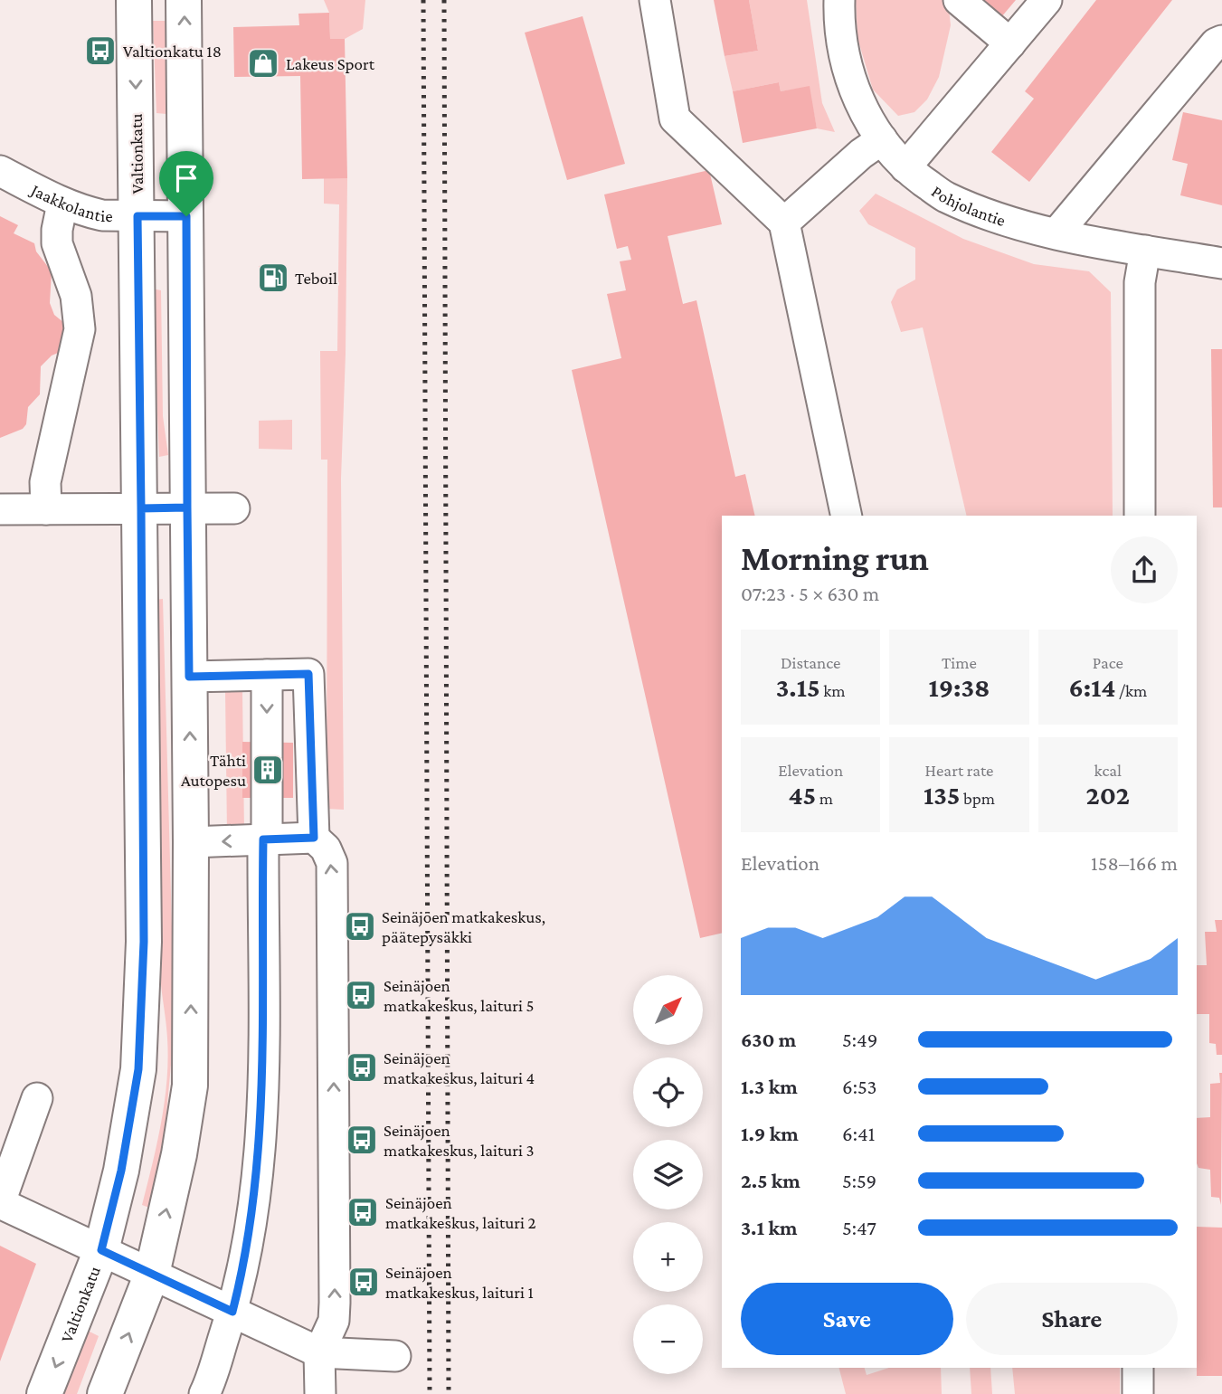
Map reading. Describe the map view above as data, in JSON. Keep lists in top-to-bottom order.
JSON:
{
  "streets": {
    "main road": ["Valtionkatu"],
    "street": ["Jaakkolantie", "Pohjolantie"]
  },
  "crossings": [
    ["Valtionkatu", "Jaakkolantie"]
  ],
  "places": {
    "bus stop": [
      "Valtionkatu 18",
      "Seinäjoen matkakeskus, päätepysäkki",
      "Seinäjoen matkakeskus, laituri 5",
      "Seinäjoen matkakeskus, laituri 4",
      "Seinäjoen matkakeskus, laituri 3",
      "Seinäjoen matkakeskus, laituri 2",
      "Seinäjoen matkakeskus, laituri 1"
    ],
    "shop": ["Lakeus Sport"],
    "fuel station": ["Teboil"],
    "building": ["Tähti Autopesu"]
  },
  "north": "top right",
  "page": {
    "heading": ["Morning run", "07:23 · 5 × 630 m"],
    "stats": [
      ["Distance", "3.15 km"],
      ["Time", "19:38"],
      ["Pace", "6:14 /km"],
      ["Elevation", "45 m"],
      ["Heart rate", "135 bpm"],
      ["kcal", "202"]
    ],
    "chart": ["Elevation", "158–166 m"],
    "map_buttons": ["+", "−"],
    "list": [
      {
        "name": "630 m",
        "note": "5:49"
      },
      {
        "name": "1.3 km",
        "note": "6:53"
      },
      {
        "name": "1.9 km",
        "note": "6:41"
      },
      {
        "name": "2.5 km",
        "note": "5:59"
      },
      {
        "name": "3.1 km",
        "note": "5:47"
      }
    ],
    "buttons": ["Save", "Share"]
  }
}
